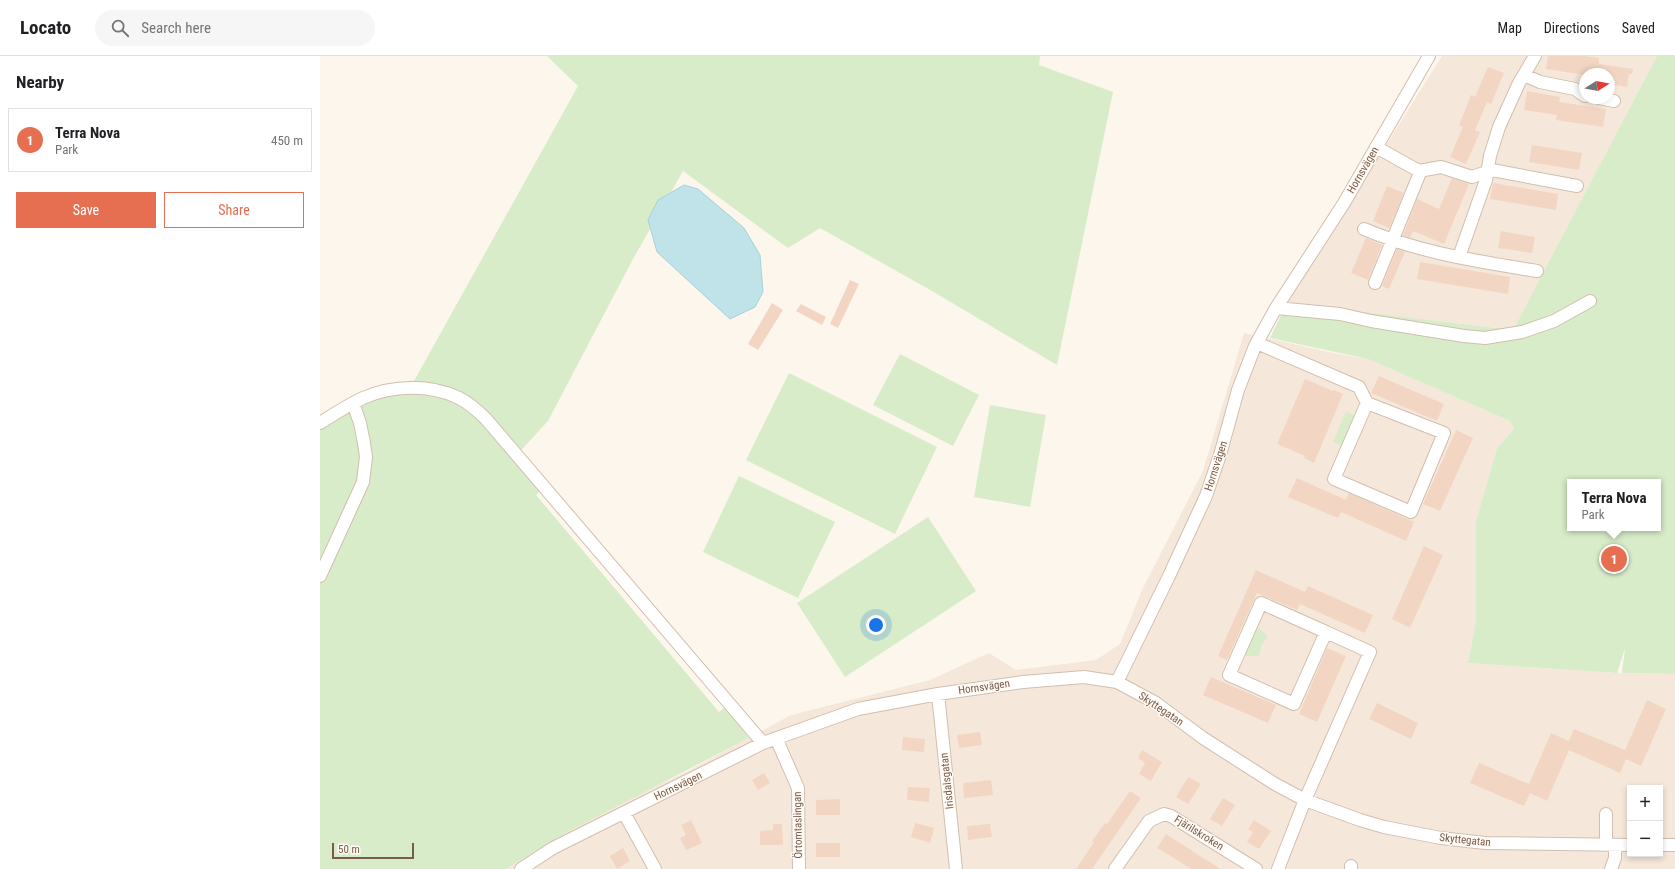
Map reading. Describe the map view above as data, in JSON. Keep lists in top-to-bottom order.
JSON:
{
  "streets": {
    "street": [
      "Hornsvägen",
      "Skyttegatan",
      "Irisdalsgatan",
      "Örtomtaslingan",
      "Fjärilskroken"
    ]
  },
  "crossings": [
    ["Hornsvägen", "Skyttegatan"],
    ["Hornsvägen", "Irisdalsgatan"],
    ["Hornsvägen", "Örtomtaslingan"]
  ],
  "scale_bar": "50 m",
  "north": "right",
  "page": {
    "header": "Locato",
    "search": "Search here",
    "nav": ["Map", "Directions", "Saved"],
    "heading": "Nearby",
    "list": [
      {
        "mark": "1",
        "name": "Terra Nova",
        "note": "Park",
        "value": "450 m"
      }
    ],
    "buttons": ["Save", "Share"],
    "popup": ["Terra Nova", "Park"],
    "pins": "1",
    "map_buttons": ["+", "−"],
    "scale": "50 m"
  }
}
